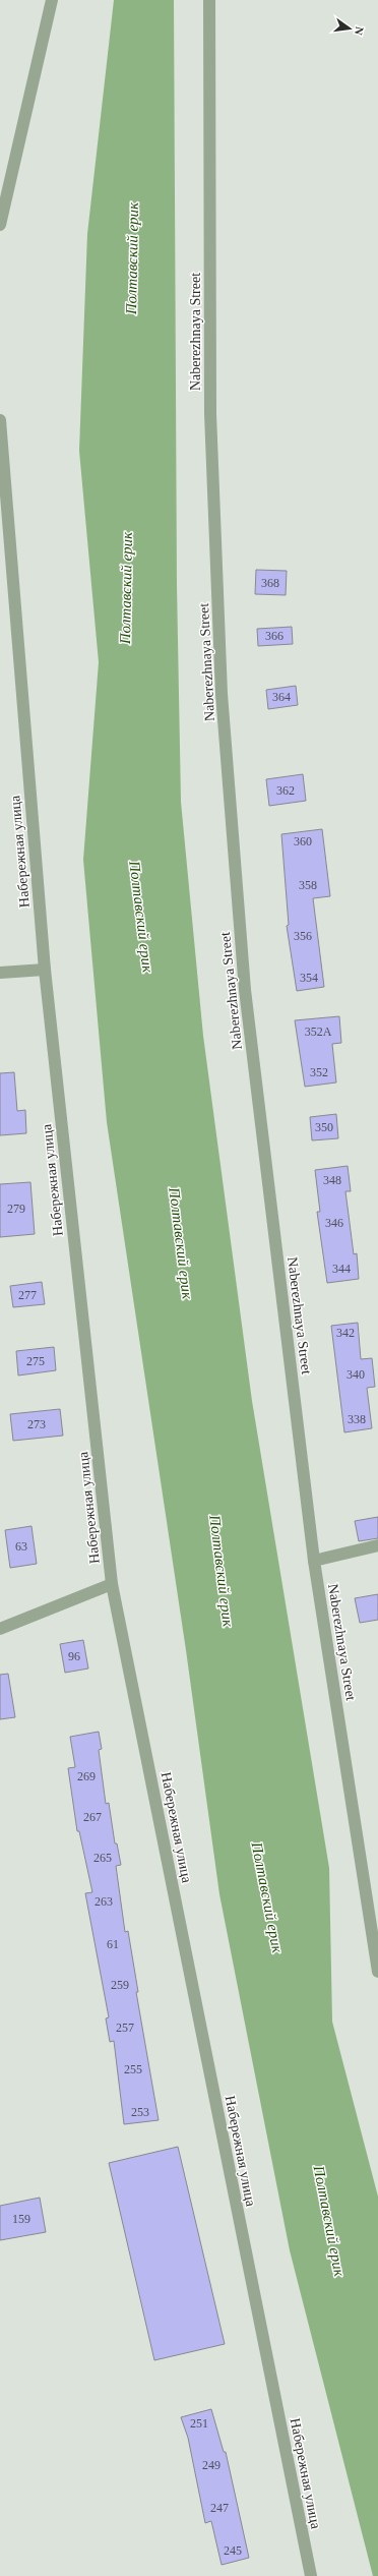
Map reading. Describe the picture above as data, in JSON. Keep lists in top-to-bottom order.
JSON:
{
  "streets": {
    "street": ["Naberezhnaya Street", "Набережная улица"]
  },
  "water": ["Полтавский ерик"],
  "house_numbers": [
    "368",
    "366",
    "364",
    "362",
    "360",
    "358",
    "356",
    "354",
    "352А",
    "352",
    "350",
    "348",
    "279",
    "346",
    "344",
    "277",
    "342",
    "275",
    "340",
    "338",
    "273",
    "63",
    "96",
    "269",
    "267",
    "265",
    "263",
    "61",
    "259",
    "257",
    "255",
    "253",
    "159",
    "251",
    "249",
    "247",
    "245"
  ],
  "north": "right"
}
